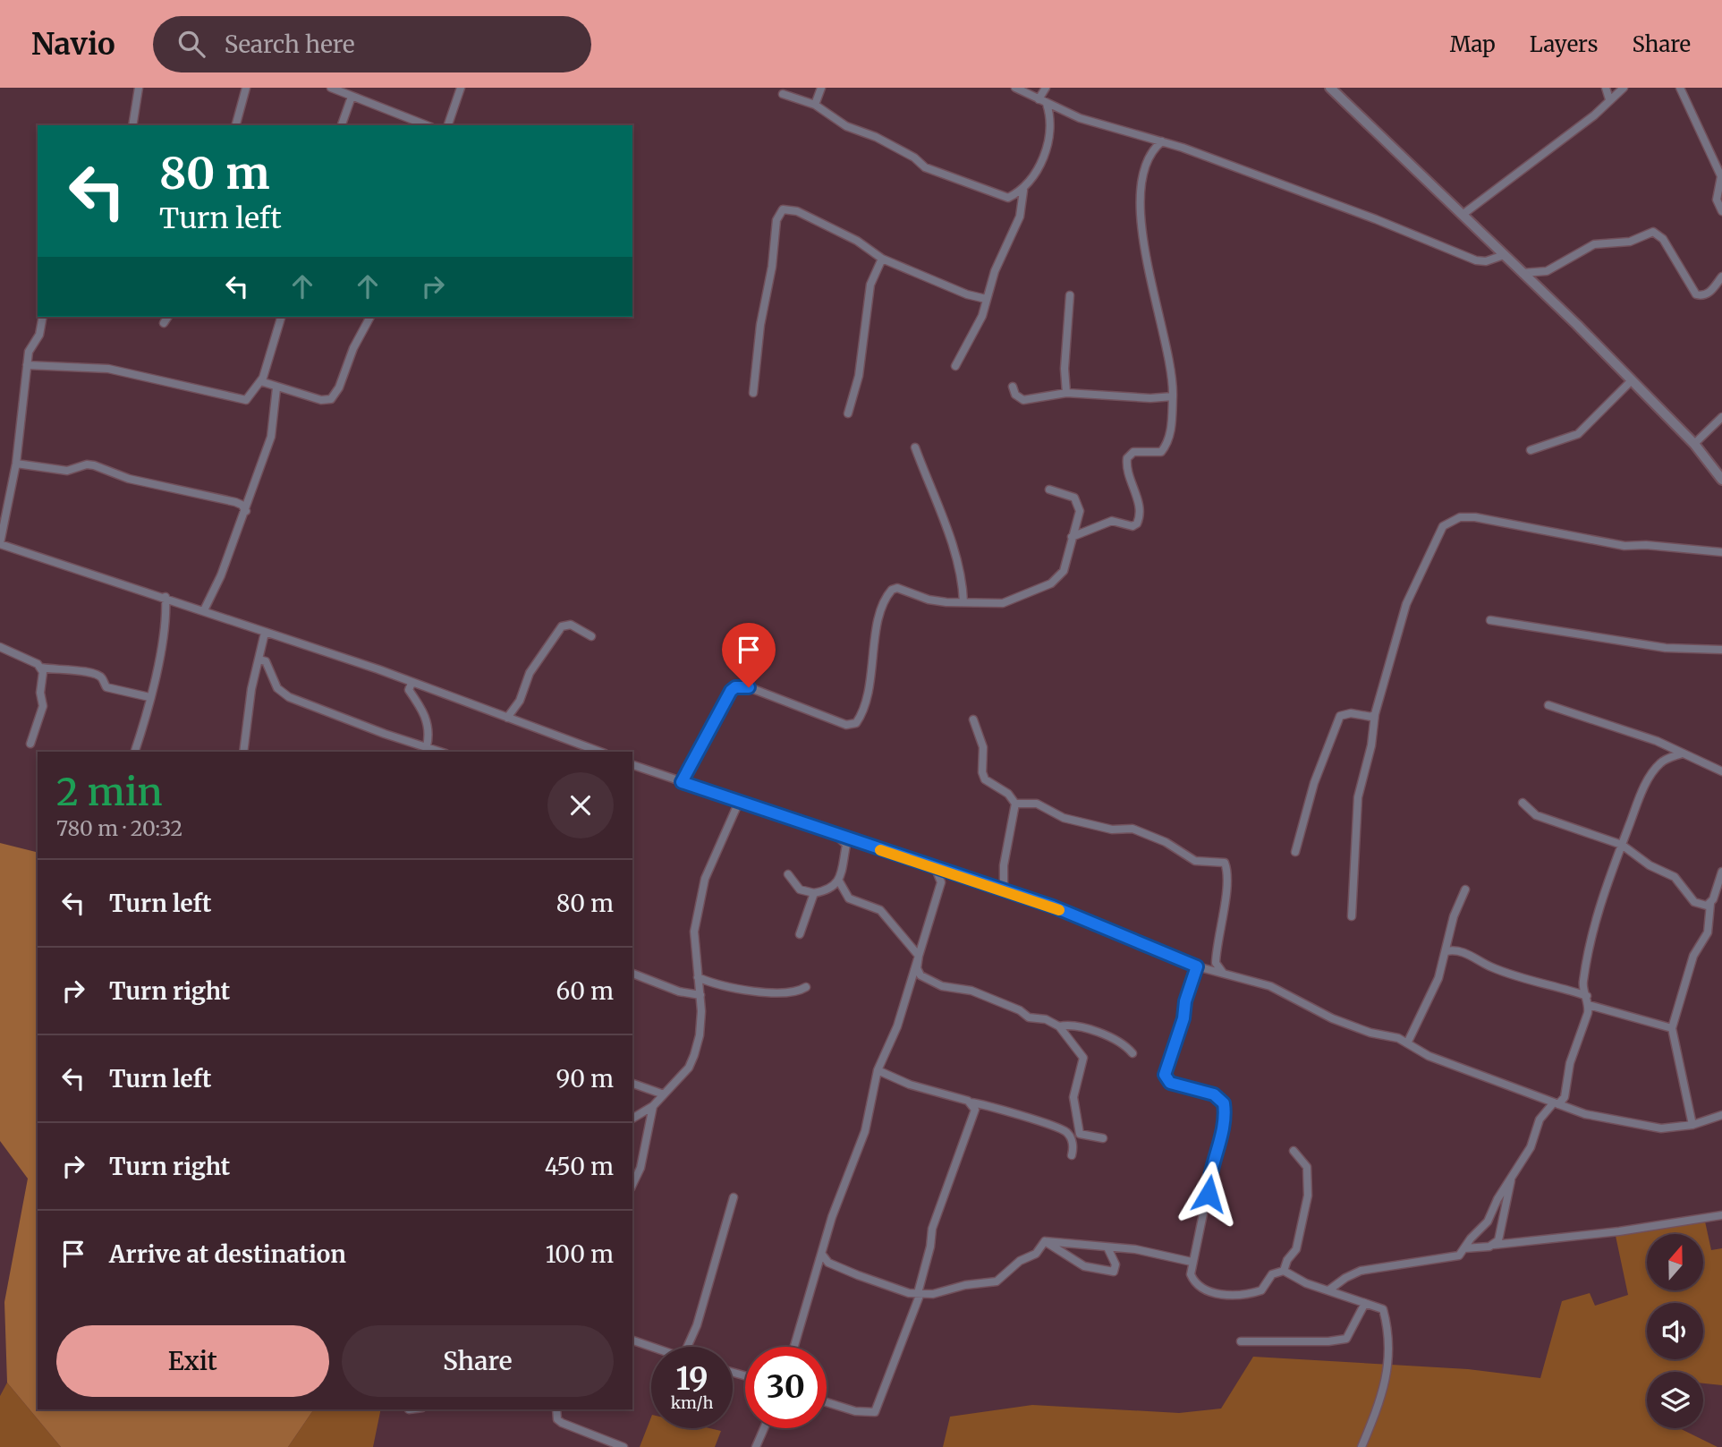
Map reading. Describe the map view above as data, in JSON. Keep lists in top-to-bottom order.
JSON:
{
  "north": "top",
  "page": {
    "header": "Navio",
    "search": "Search here",
    "nav": ["Map", "Layers", "Share"],
    "turn": ["80 m", "Turn left"],
    "heading": ["2 min", "780 m · 20:32"],
    "list": [
      {
        "name": "Turn left",
        "value": "80 m"
      },
      {
        "name": "Turn right",
        "value": "60 m"
      },
      {
        "name": "Turn left",
        "value": "90 m"
      },
      {
        "name": "Turn right",
        "value": "450 m"
      },
      {
        "name": "Arrive at destination",
        "value": "100 m"
      }
    ],
    "buttons": ["Exit", "Share"],
    "speed": "19 km/h",
    "limit": "30"
  }
}
